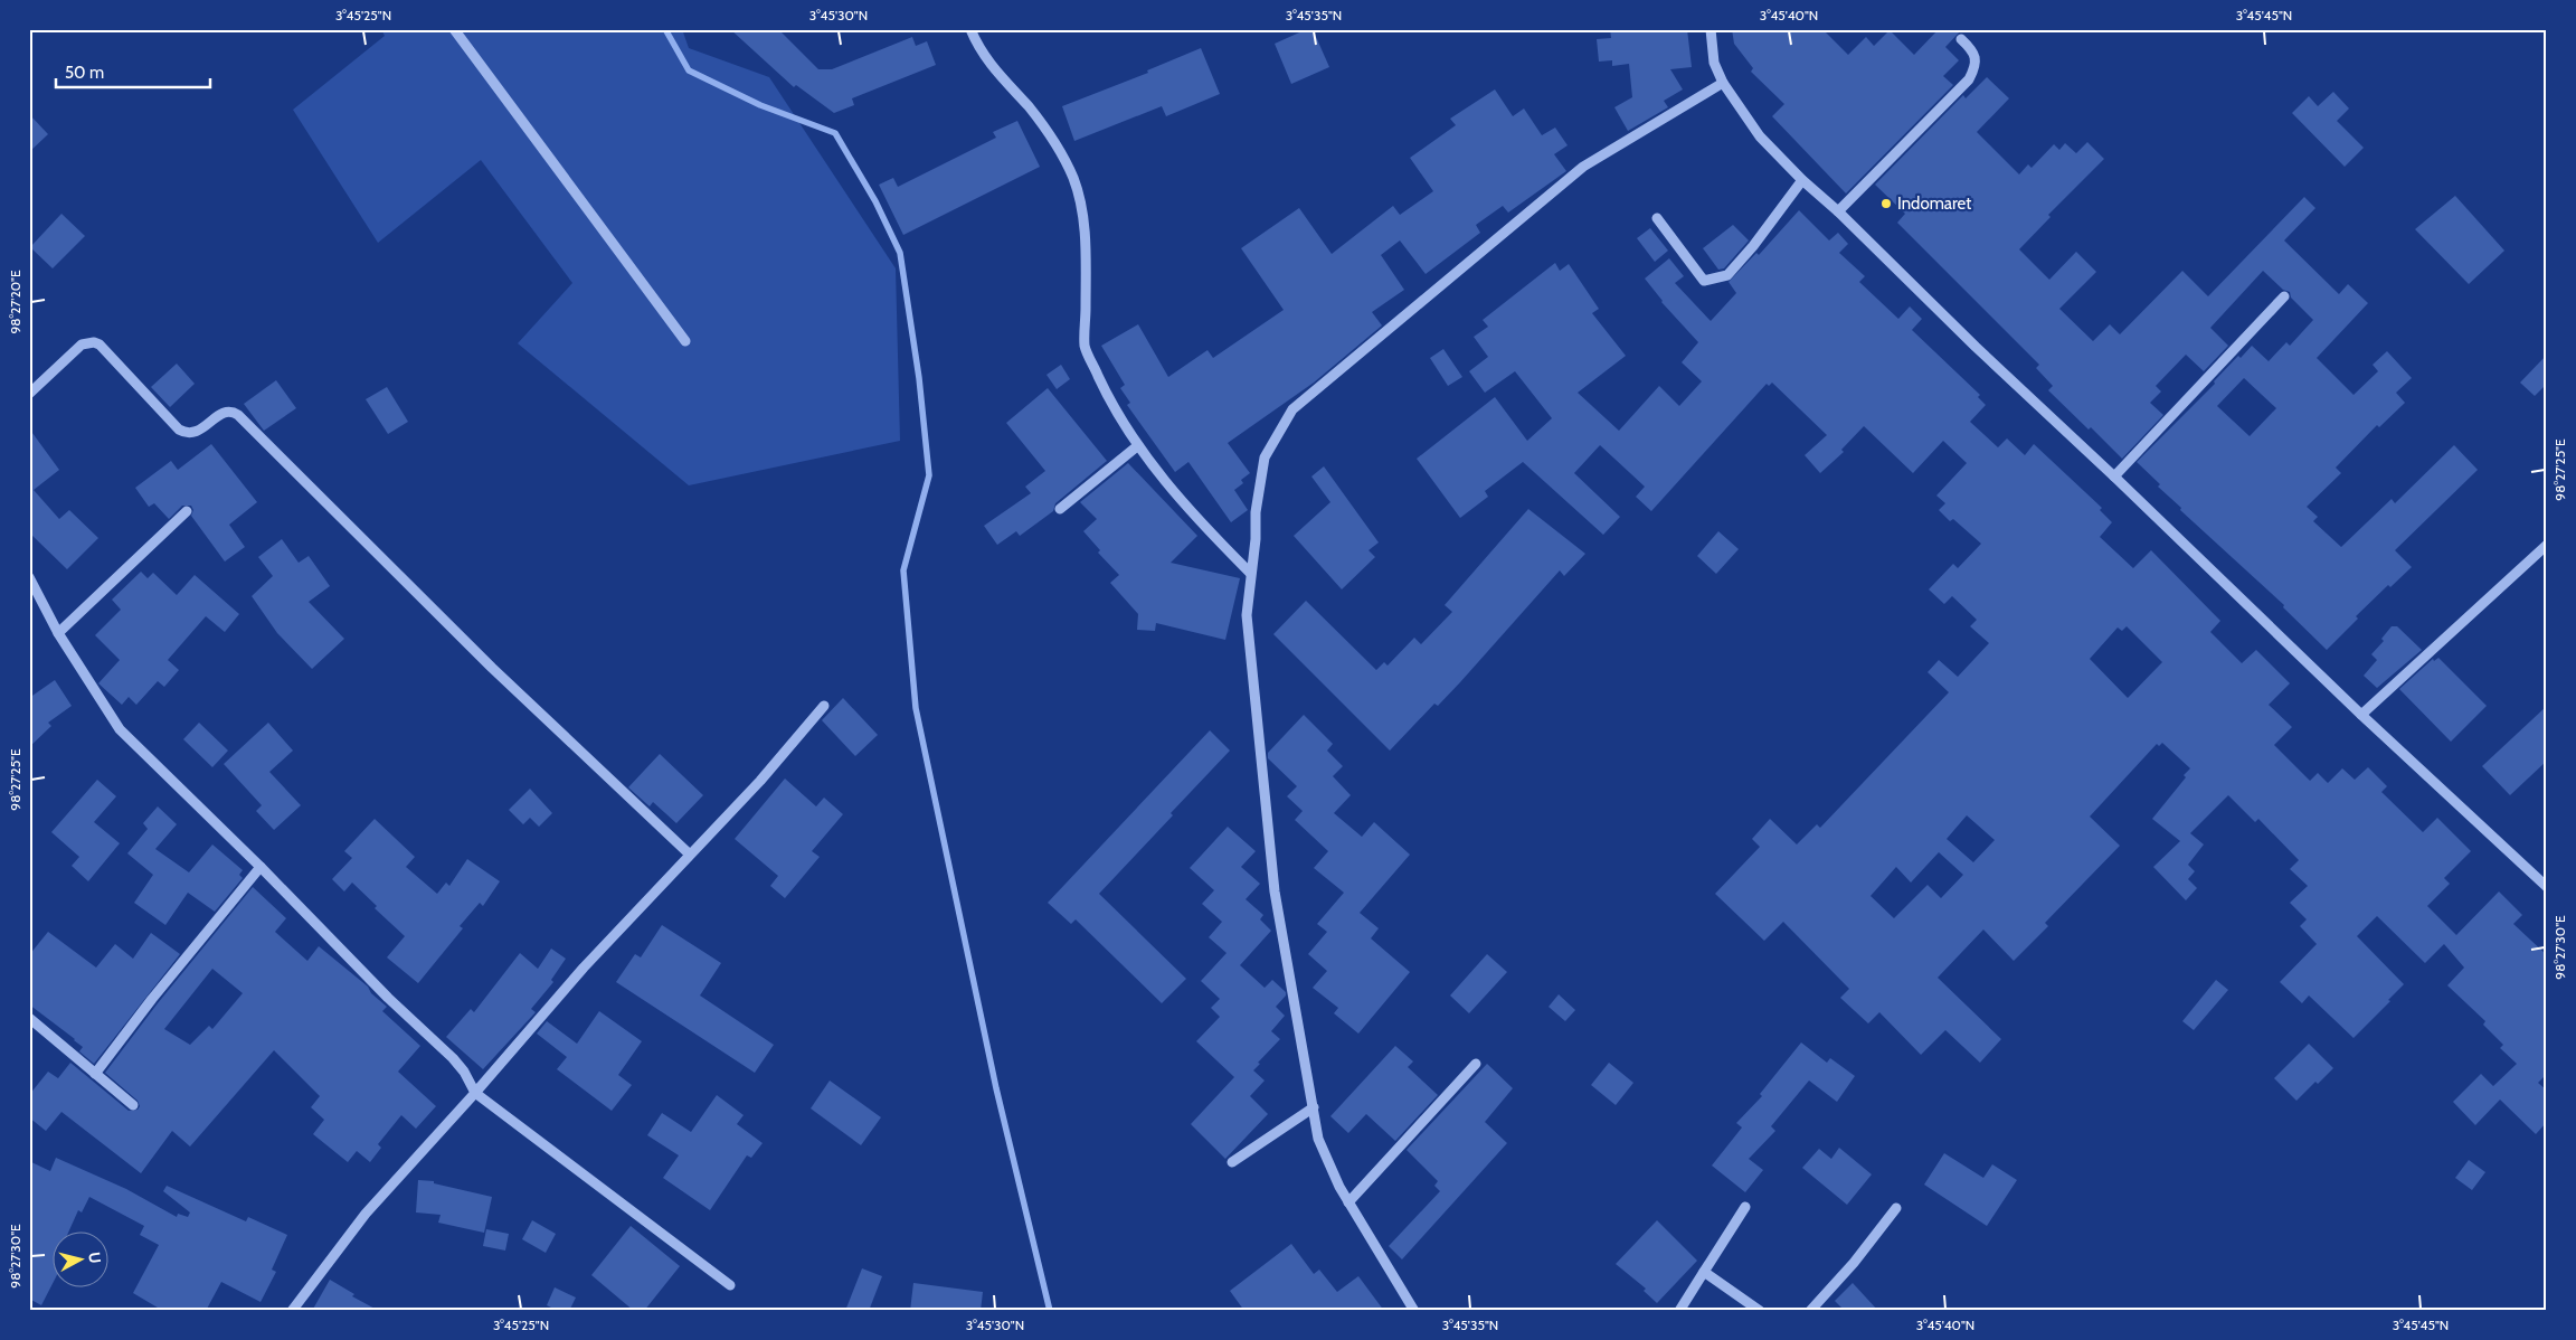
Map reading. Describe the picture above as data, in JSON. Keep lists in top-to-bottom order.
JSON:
{
  "places": ["Indomaret"],
  "scale_bar": "50 m",
  "north": "right",
  "coordinates": [
    "3°45'25\"N",
    "3°45'30\"N",
    "3°45'35\"N",
    "3°45'40\"N",
    "3°45'45\"N",
    "98°27'20\"E",
    "98°27'25\"E",
    "98°27'30\"E"
  ]
}
